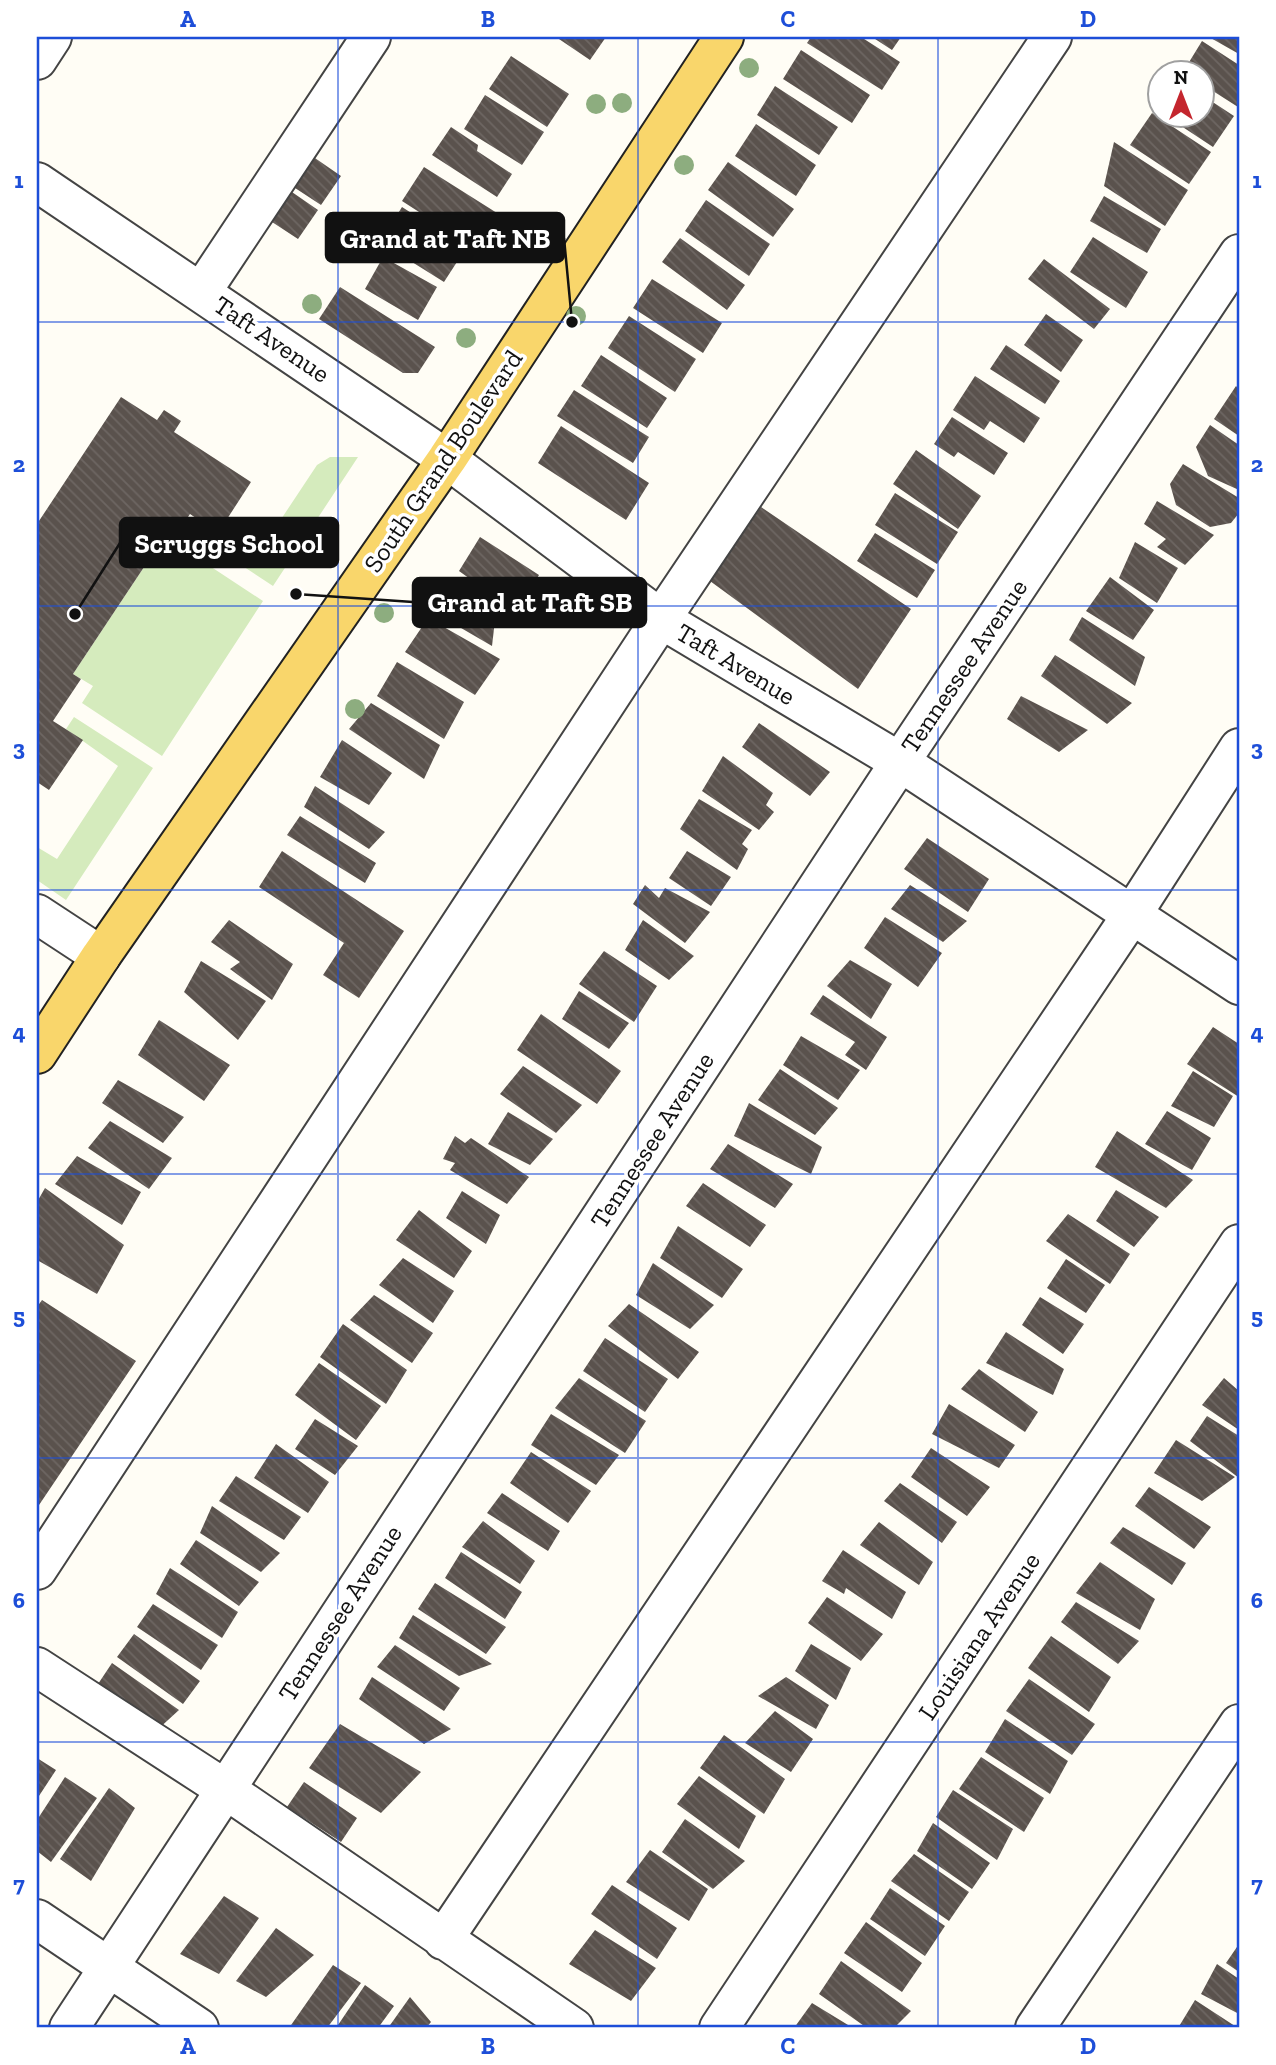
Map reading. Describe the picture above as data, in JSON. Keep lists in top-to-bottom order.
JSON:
{
  "streets": {
    "main road": ["South Grand Boulevard"],
    "street": ["Taft Avenue", "Tennessee Avenue", "Louisiana Avenue"]
  },
  "crossings": [
    ["Taft Avenue", "South Grand Boulevard"],
    ["Taft Avenue", "Tennessee Avenue"]
  ],
  "places": ["Grand at Taft NB", "Grand at Taft SB", "Scruggs School"],
  "north": "top",
  "grid": {
    "columns": [
      "A",
      "B",
      "C",
      "D"
    ],
    "rows": [
      "1",
      "2",
      "3",
      "4",
      "5",
      "6",
      "7"
    ]
  }
}
